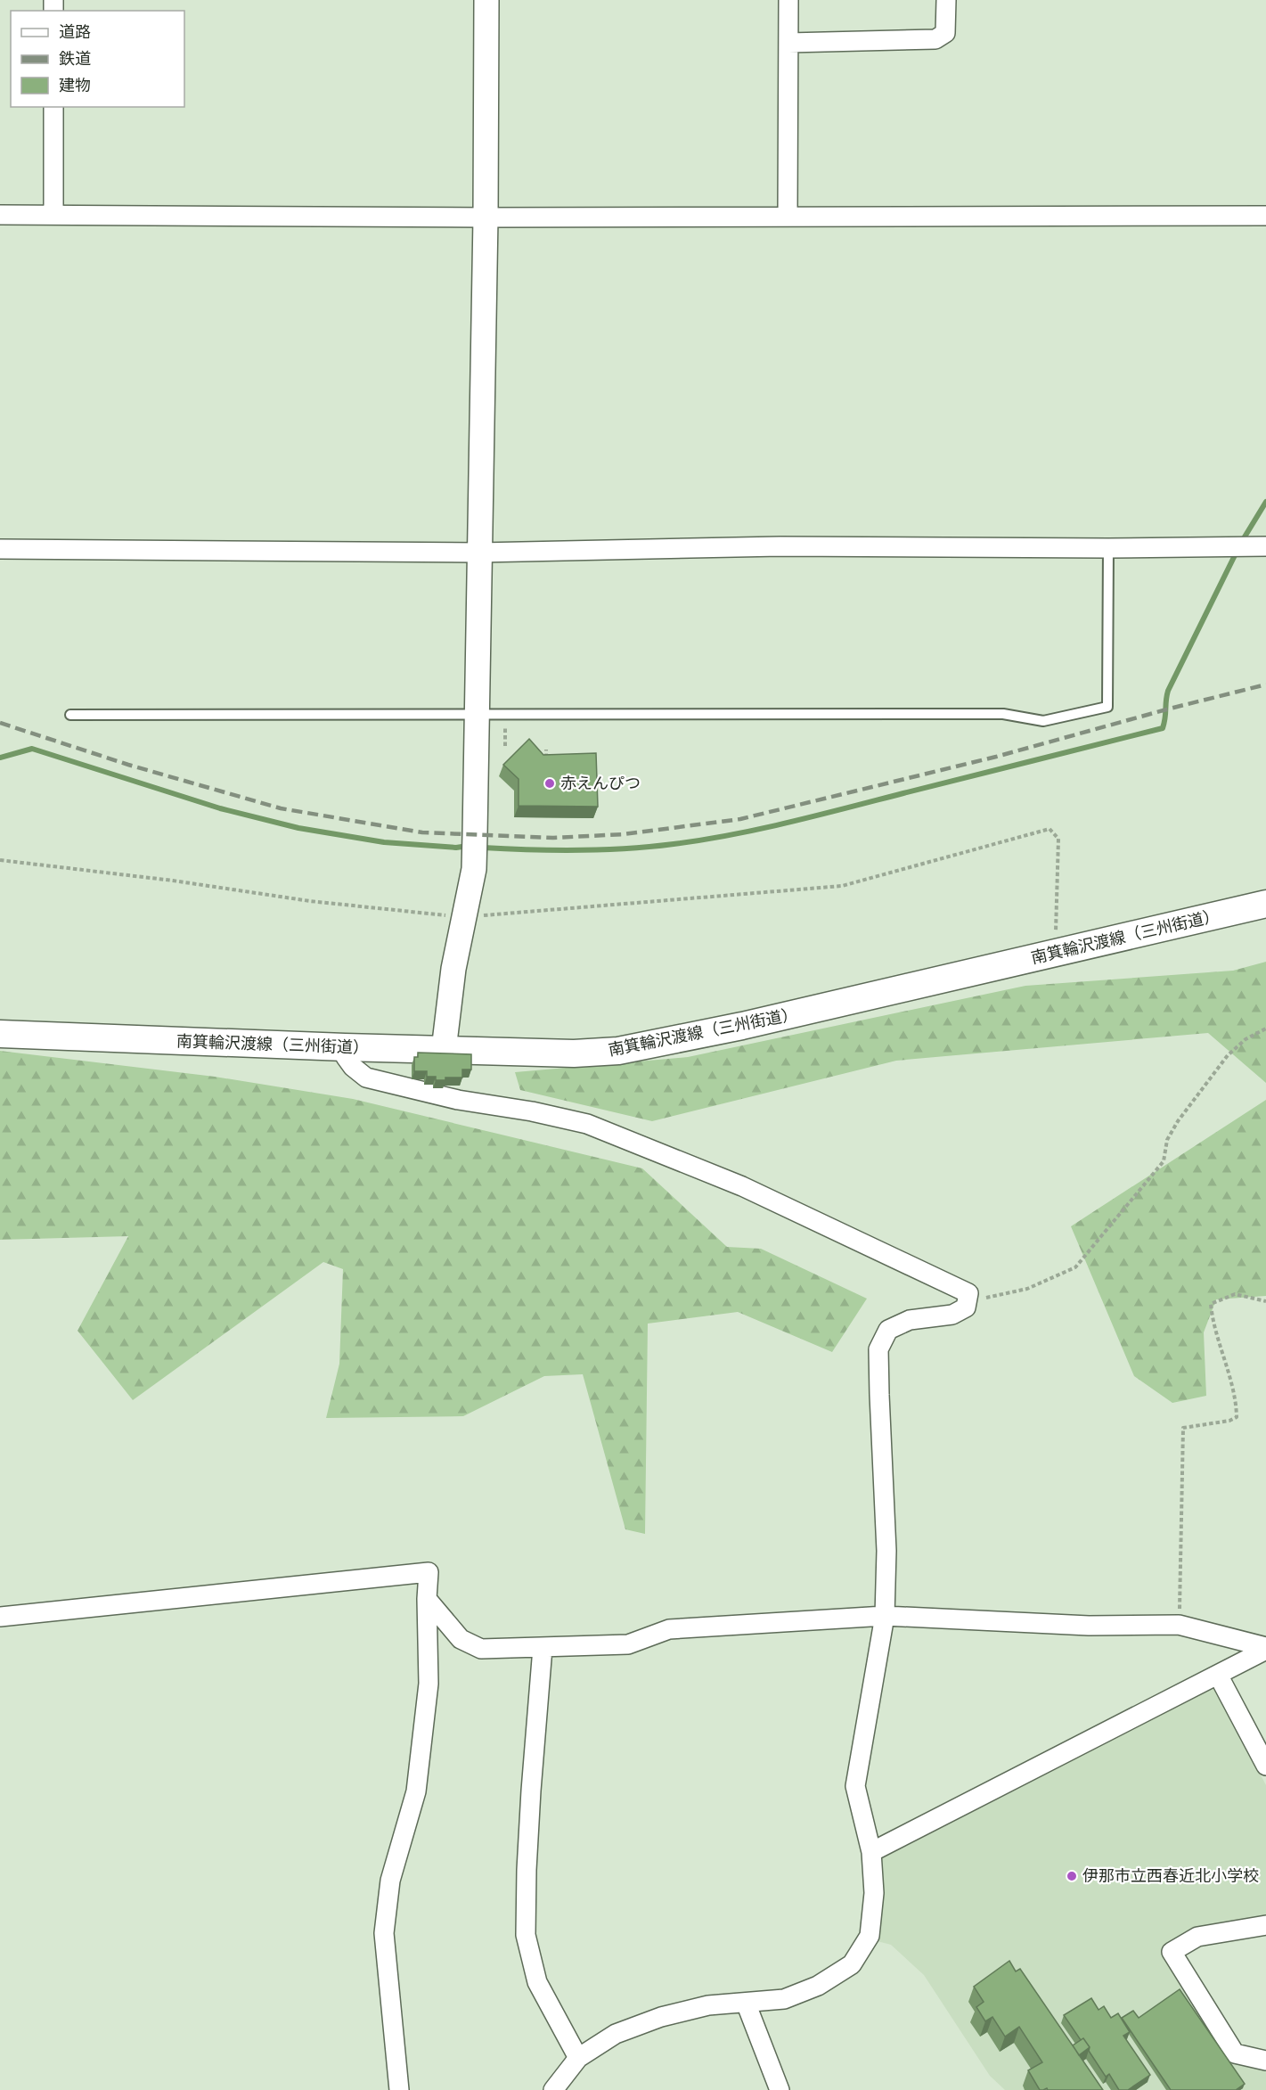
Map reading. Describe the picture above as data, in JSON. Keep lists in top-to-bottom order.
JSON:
{
  "streets": {
    "main road": ["南箕輪沢渡線（三州街道）"]
  },
  "places": ["赤えんぴつ", "伊那市立西春近北小学校"],
  "legend": ["道路", "鉄道", "建物"]
}
